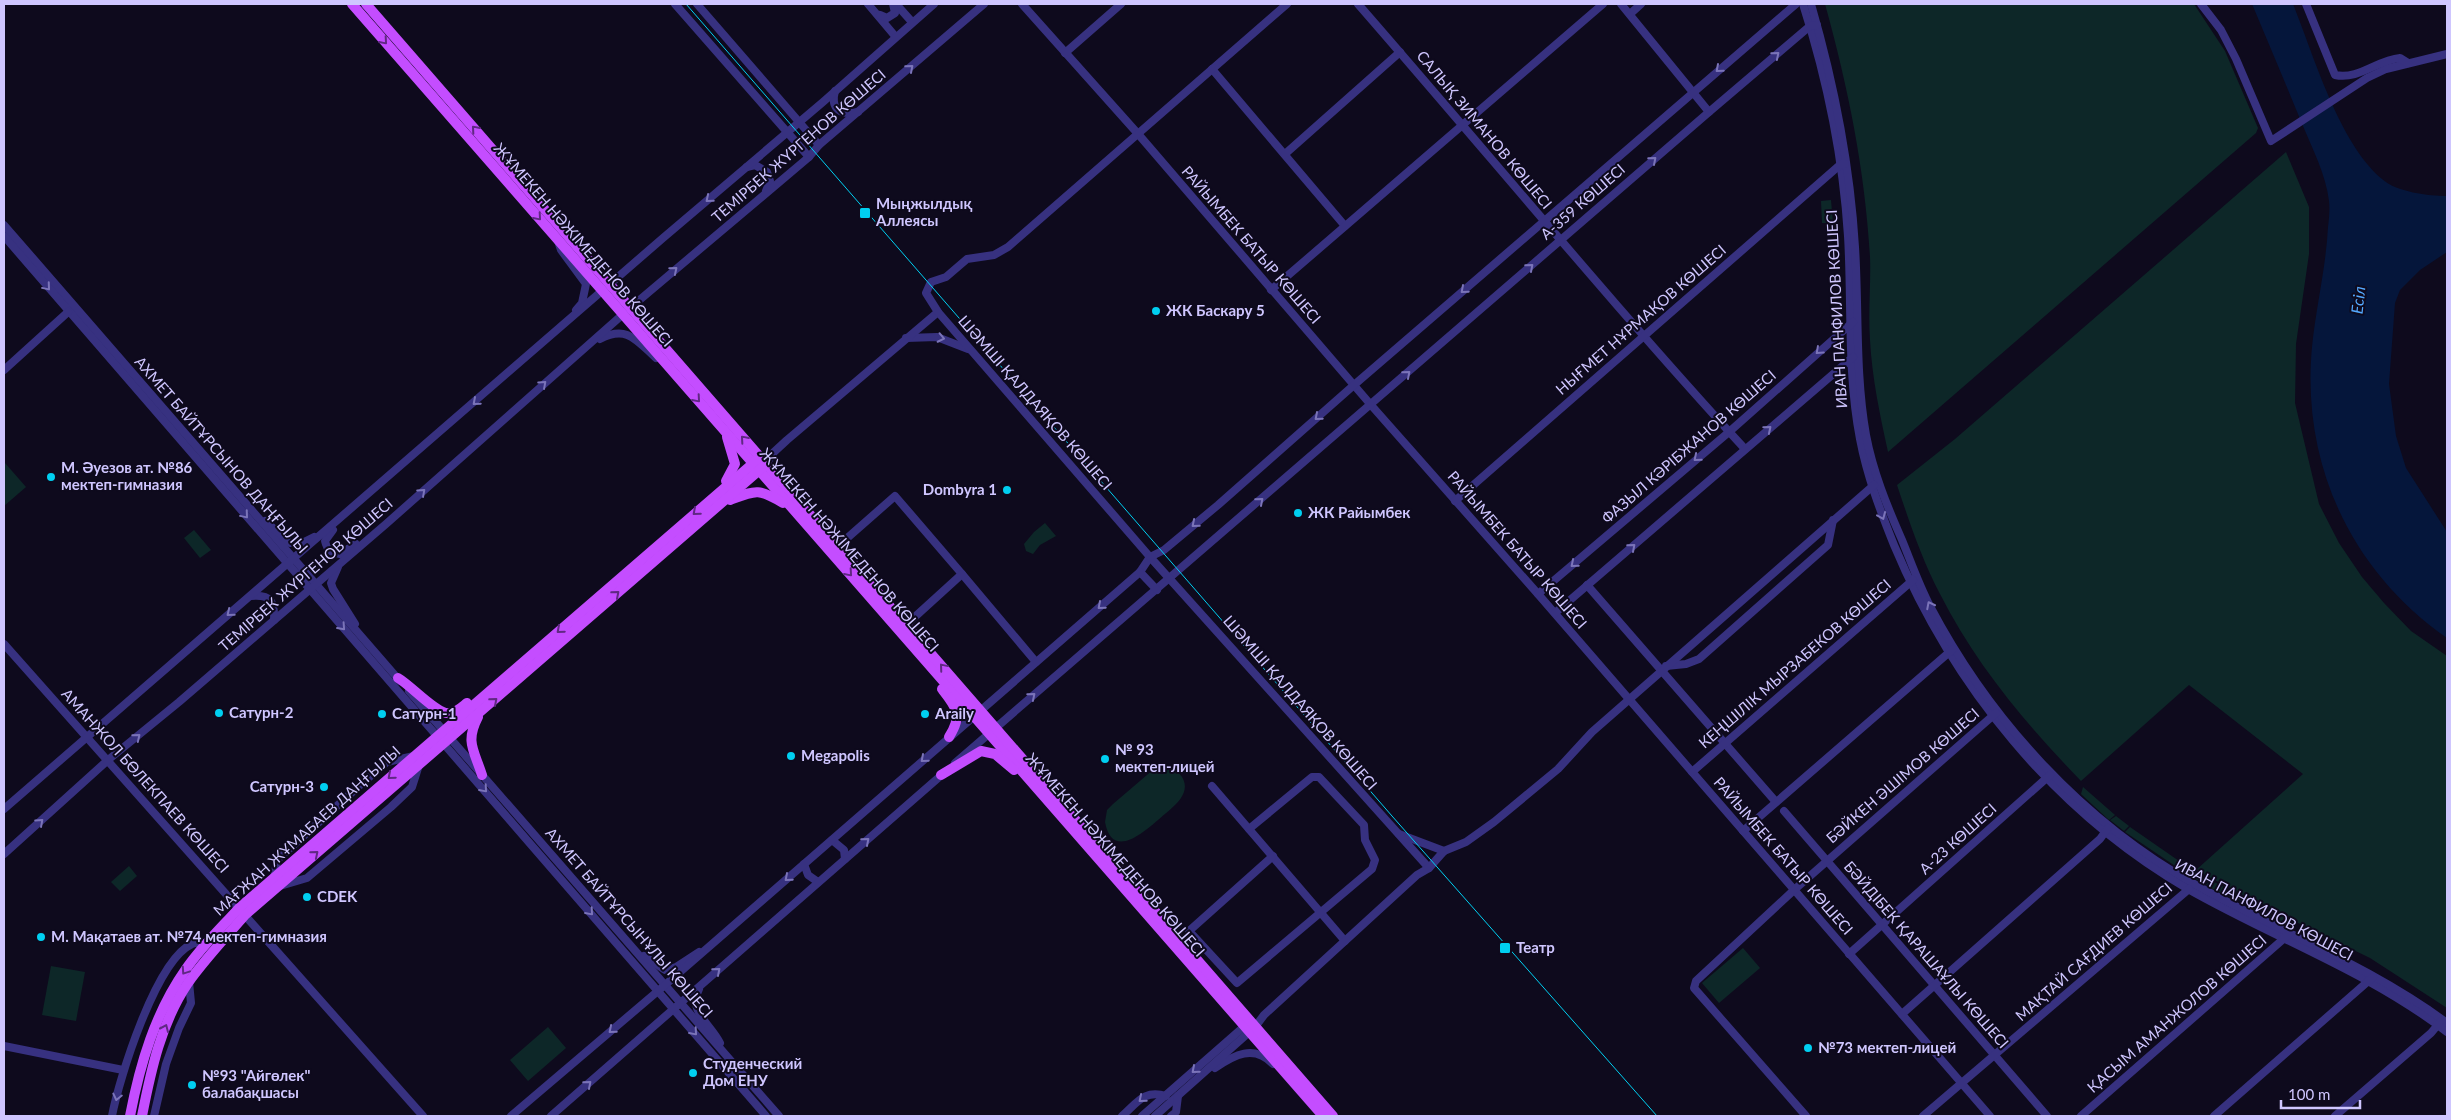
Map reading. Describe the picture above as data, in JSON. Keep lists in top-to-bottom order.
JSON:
{
  "streets": {
    "main road": ["ЖҰМЕКЕН НӘЖІМЕДЕНОВ КӨШЕСІ", "МАҒЖАН ЖҰМАБАЕВ ДАҢҒЫЛЫ"],
    "street": [
      "САЛЫҚ ЗИМАНОВ КӨШЕСІ",
      "ТЕМІРБЕК ЖҮРГЕНОВ КӨШЕСІ",
      "А-359 КӨШЕСІ",
      "РАЙЫМБЕК БАТЫР КӨШЕСІ",
      "ИВАН ПАНФИЛОВ КӨШЕСІ",
      "НЫҒМЕТ НҰРМАҚОВ КӨШЕСІ",
      "ШӘМШІ ҚАЛДАЯҚОВ КӨШЕСІ",
      "ФАЗЫЛ КӘРІБЖАНОВ КӨШЕСІ",
      "АХМЕТ БАЙТҰРСЫНОВ ДАҢҒЫЛЫ",
      "КЕҢШІЛІК МЫРЗАБЕКОВ КӨШЕСІ",
      "БӘЙКЕН ӘШІМОВ КӨШЕСІ",
      "АМАНЖОЛ БӨЛЕКПАЕВ КӨШЕСІ",
      "А-23 КӨШЕСІ",
      "АХМЕТ БАЙТҰРСЫНҰЛЫ КӨШЕСІ",
      "МАҚТАЙ САҒДИЕВ КӨШЕСІ",
      "БӘЙДІБЕК ҚАРАШАҰЛЫ КӨШЕСІ",
      "ҚАСЫМ АМАНЖОЛОВ КӨШЕСІ"
    ]
  },
  "crossings": [
    ["САЛЫҚ ЗИМАНОВ КӨШЕСІ", "А-359 КӨШЕСІ"],
    ["САЛЫҚ ЗИМАНОВ КӨШЕСІ", "НЫҒМЕТ НҰРМАҚОВ КӨШЕСІ"],
    ["САЛЫҚ ЗИМАНОВ КӨШЕСІ", "ФАЗЫЛ КӘРІБЖАНОВ КӨШЕСІ"],
    ["ТЕМІРБЕК ЖҮРГЕНОВ КӨШЕСІ", "ЖҰМЕКЕН НӘЖІМЕДЕНОВ КӨШЕСІ"],
    ["ТЕМІРБЕК ЖҮРГЕНОВ КӨШЕСІ", "АХМЕТ БАЙТҰРСЫНОВ ДАҢҒЫЛЫ"],
    ["ТЕМІРБЕК ЖҮРГЕНОВ КӨШЕСІ", "АМАНЖОЛ БӨЛЕКПАЕВ КӨШЕСІ"],
    ["А-359 КӨШЕСІ", "ЖҰМЕКЕН НӘЖІМЕДЕНОВ КӨШЕСІ"],
    ["А-359 КӨШЕСІ", "РАЙЫМБЕК БАТЫР КӨШЕСІ"],
    ["А-359 КӨШЕСІ", "ИВАН ПАНФИЛОВ КӨШЕСІ"],
    ["А-359 КӨШЕСІ", "ШӘМШІ ҚАЛДАЯҚОВ КӨШЕСІ"],
    ["А-359 КӨШЕСІ", "АХМЕТ БАЙТҰРСЫНҰЛЫ КӨШЕСІ"],
    ["РАЙЫМБЕК БАТЫР КӨШЕСІ", "НЫҒМЕТ НҰРМАҚОВ КӨШЕСІ"],
    ["РАЙЫМБЕК БАТЫР КӨШЕСІ", "ШӘМШІ ҚАЛДАЯҚОВ КӨШЕСІ"],
    ["РАЙЫМБЕК БАТЫР КӨШЕСІ", "ФАЗЫЛ КӘРІБЖАНОВ КӨШЕСІ"],
    ["РАЙЫМБЕК БАТЫР КӨШЕСІ", "КЕҢШІЛІК МЫРЗАБЕКОВ КӨШЕСІ"],
    ["РАЙЫМБЕК БАТЫР КӨШЕСІ", "БӘЙКЕН ӘШІМОВ КӨШЕСІ"],
    ["РАЙЫМБЕК БАТЫР КӨШЕСІ", "А-23 КӨШЕСІ"],
    ["РАЙЫМБЕК БАТЫР КӨШЕСІ", "МАҚТАЙ САҒДИЕВ КӨШЕСІ"],
    ["ИВАН ПАНФИЛОВ КӨШЕСІ", "НЫҒМЕТ НҰРМАҚОВ КӨШЕСІ"],
    ["ИВАН ПАНФИЛОВ КӨШЕСІ", "ФАЗЫЛ КӘРІБЖАНОВ КӨШЕСІ"],
    ["ИВАН ПАНФИЛОВ КӨШЕСІ", "КЕҢШІЛІК МЫРЗАБЕКОВ КӨШЕСІ"],
    ["ИВАН ПАНФИЛОВ КӨШЕСІ", "БӘЙКЕН ӘШІМОВ КӨШЕСІ"],
    ["ИВАН ПАНФИЛОВ КӨШЕСІ", "А-23 КӨШЕСІ"],
    ["ИВАН ПАНФИЛОВ КӨШЕСІ", "МАҚТАЙ САҒДИЕВ КӨШЕСІ"],
    ["ИВАН ПАНФИЛОВ КӨШЕСІ", "ҚАСЫМ АМАНЖОЛОВ КӨШЕСІ"],
    ["АХМЕТ БАЙТҰРСЫНОВ ДАҢҒЫЛЫ", "МАҒЖАН ЖҰМАБАЕВ ДАҢҒЫЛЫ"],
    ["АХМЕТ БАЙТҰРСЫНОВ ДАҢҒЫЛЫ", "АХМЕТ БАЙТҰРСЫНҰЛЫ КӨШЕСІ"],
    ["БӘЙКЕН ӘШІМОВ КӨШЕСІ", "БӘЙДІБЕК ҚАРАШАҰЛЫ КӨШЕСІ"],
    ["АМАНЖОЛ БӨЛЕКПАЕВ КӨШЕСІ", "МАҒЖАН ЖҰМАБАЕВ ДАҢҒЫЛЫ"],
    ["А-23 КӨШЕСІ", "БӘЙДІБЕК ҚАРАШАҰЛЫ КӨШЕСІ"],
    ["МАҚТАЙ САҒДИЕВ КӨШЕСІ", "БӘЙДІБЕК ҚАРАШАҰЛЫ КӨШЕСІ"]
  ],
  "water": ["Есіл"],
  "places": {
    "transit": ["Мыңжылдық Аллеясы", "Театр"],
    "other": [
      "ЖК Баскару 5",
      "М. Әуезов ат. №86 мектеп-гимназия",
      "Dombyra 1",
      "ЖК Райымбек",
      "Сатурн-2",
      "Сатурн-1",
      "Araily",
      "Megapolis",
      "№ 93 мектеп-лицей",
      "Сатурн-3",
      "CDEK",
      "М. Мақатаев ат. №74 мектеп-гимназия",
      "№73 мектеп-лицей",
      "Студенческий Дом ЕНУ",
      "№93 \"Айгөлек\" балабақшасы"
    ]
  },
  "scale_bar": "100 m"
}
